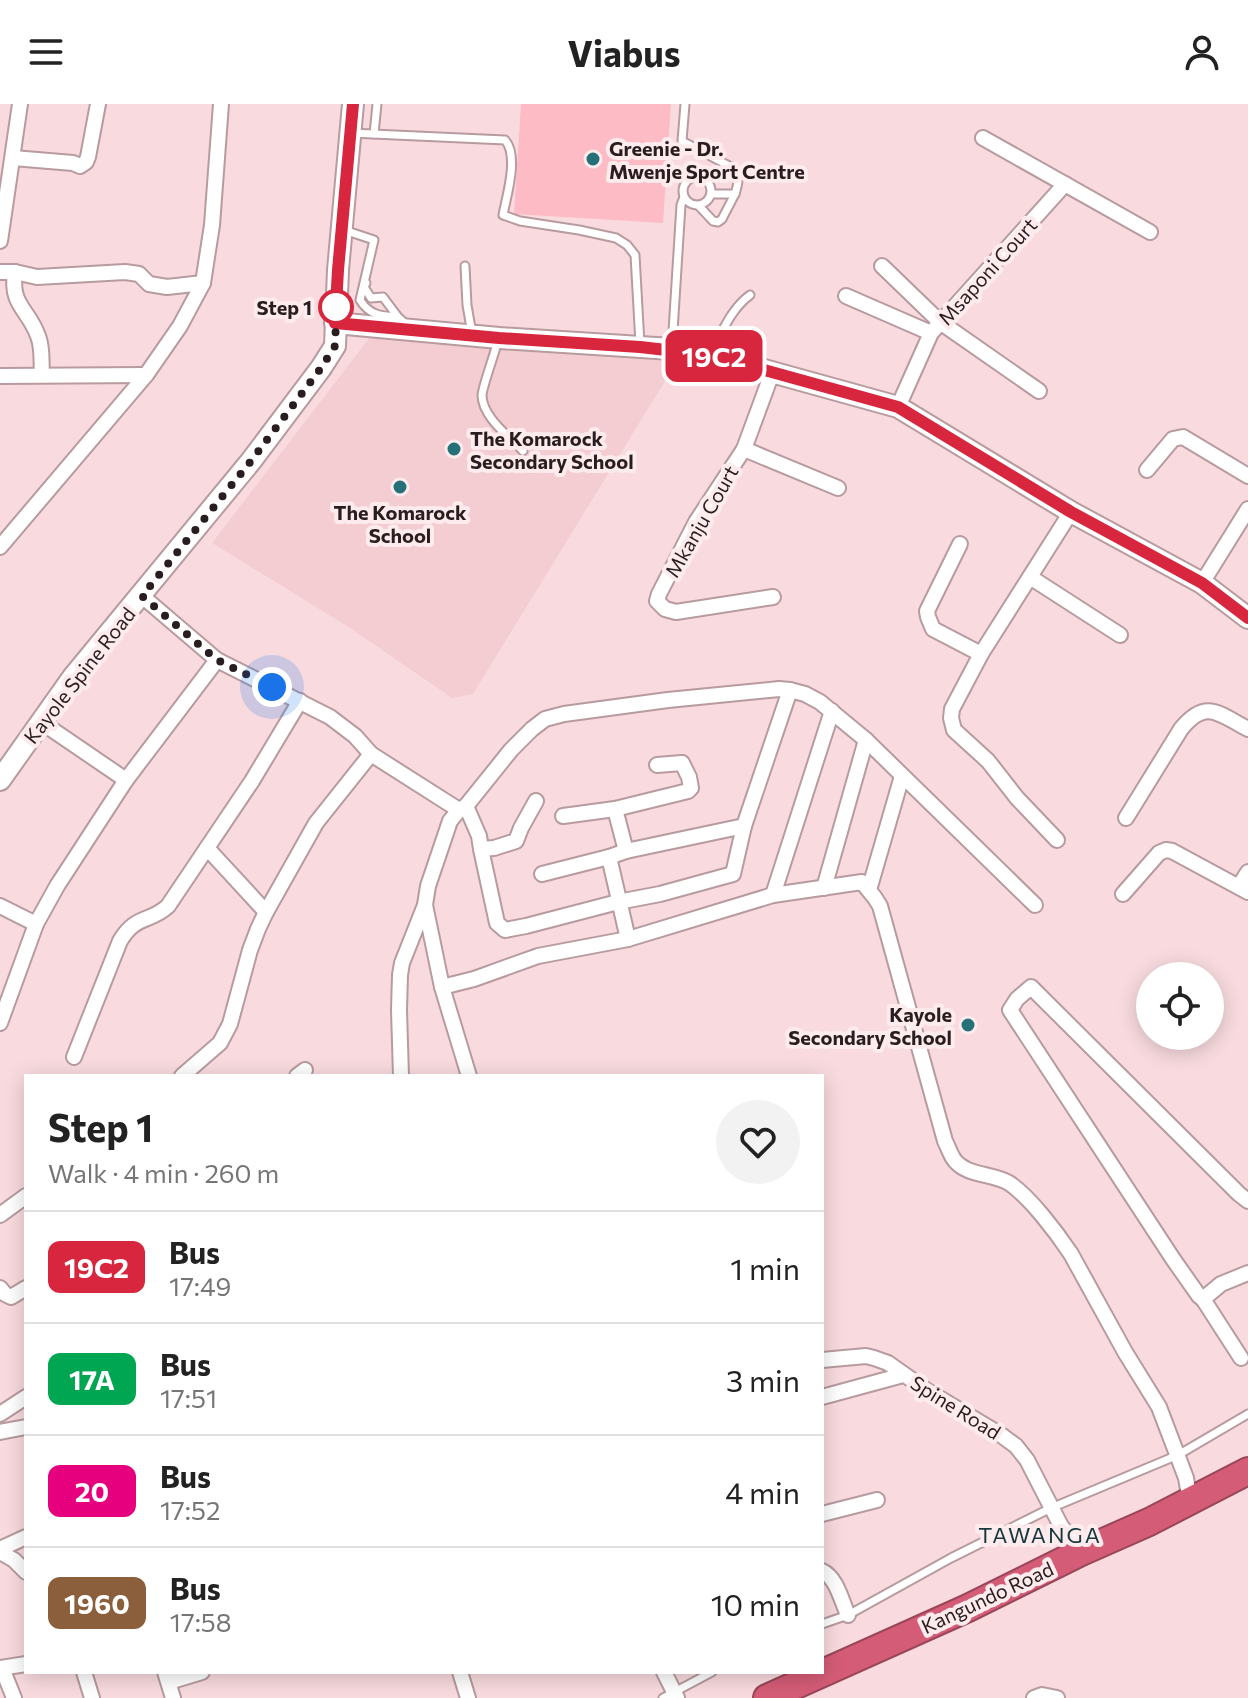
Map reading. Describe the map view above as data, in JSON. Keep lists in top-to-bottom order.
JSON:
{
  "streets": {
    "highway": ["Kangundo Road"],
    "main road": ["Kayole Spine Road"],
    "street": ["Msaponi Court", "Mkanju Court", "Spine Road"]
  },
  "crossings": [
    ["Spine Road", "Kangundo Road"]
  ],
  "districts": ["TAWANGA"],
  "places": [
    "Greenie - Dr. Mwenje Sport Centre",
    "Step 1",
    "The Komarock Secondary School",
    "The Komarock School",
    "Kayole Secondary School"
  ],
  "lines": ["bus line 19C2"],
  "page": {
    "header": "Viabus",
    "on_map": "19C2",
    "heading": ["Step 1", "Walk · 4 min · 260 m"],
    "list": [
      {
        "mark": "19C2",
        "name": "Bus",
        "note": "17:49",
        "value": "1 min"
      },
      {
        "mark": "17A",
        "name": "Bus",
        "note": "17:51",
        "value": "3 min"
      },
      {
        "mark": "20",
        "name": "Bus",
        "note": "17:52",
        "value": "4 min"
      },
      {
        "mark": "1960",
        "name": "Bus",
        "note": "17:58",
        "value": "10 min"
      }
    ]
  }
}
